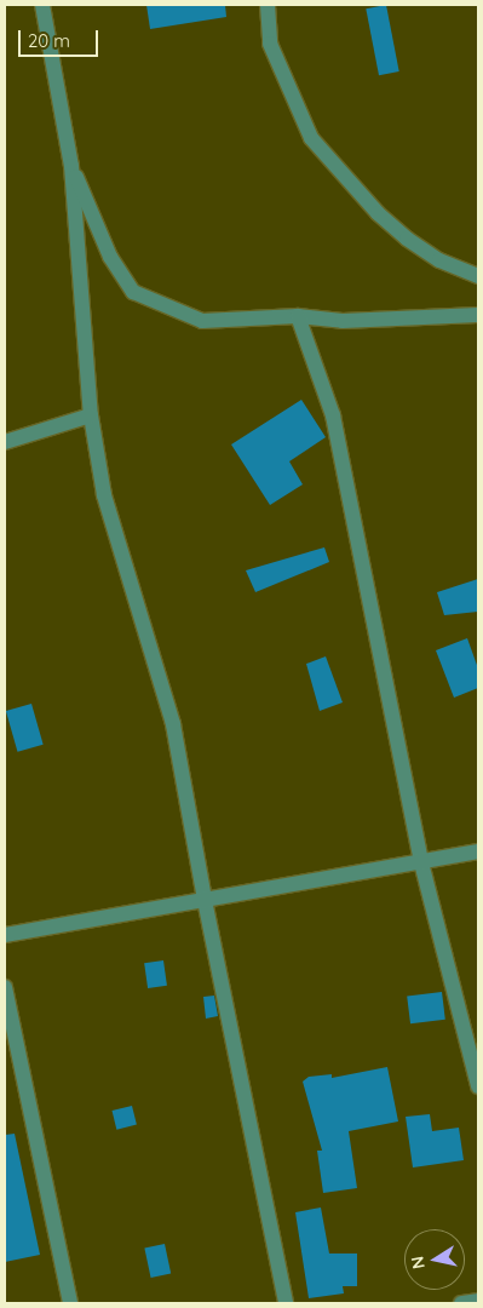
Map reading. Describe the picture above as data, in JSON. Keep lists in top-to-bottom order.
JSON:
{
  "scale_bar": "20 m",
  "north": "left"
}
